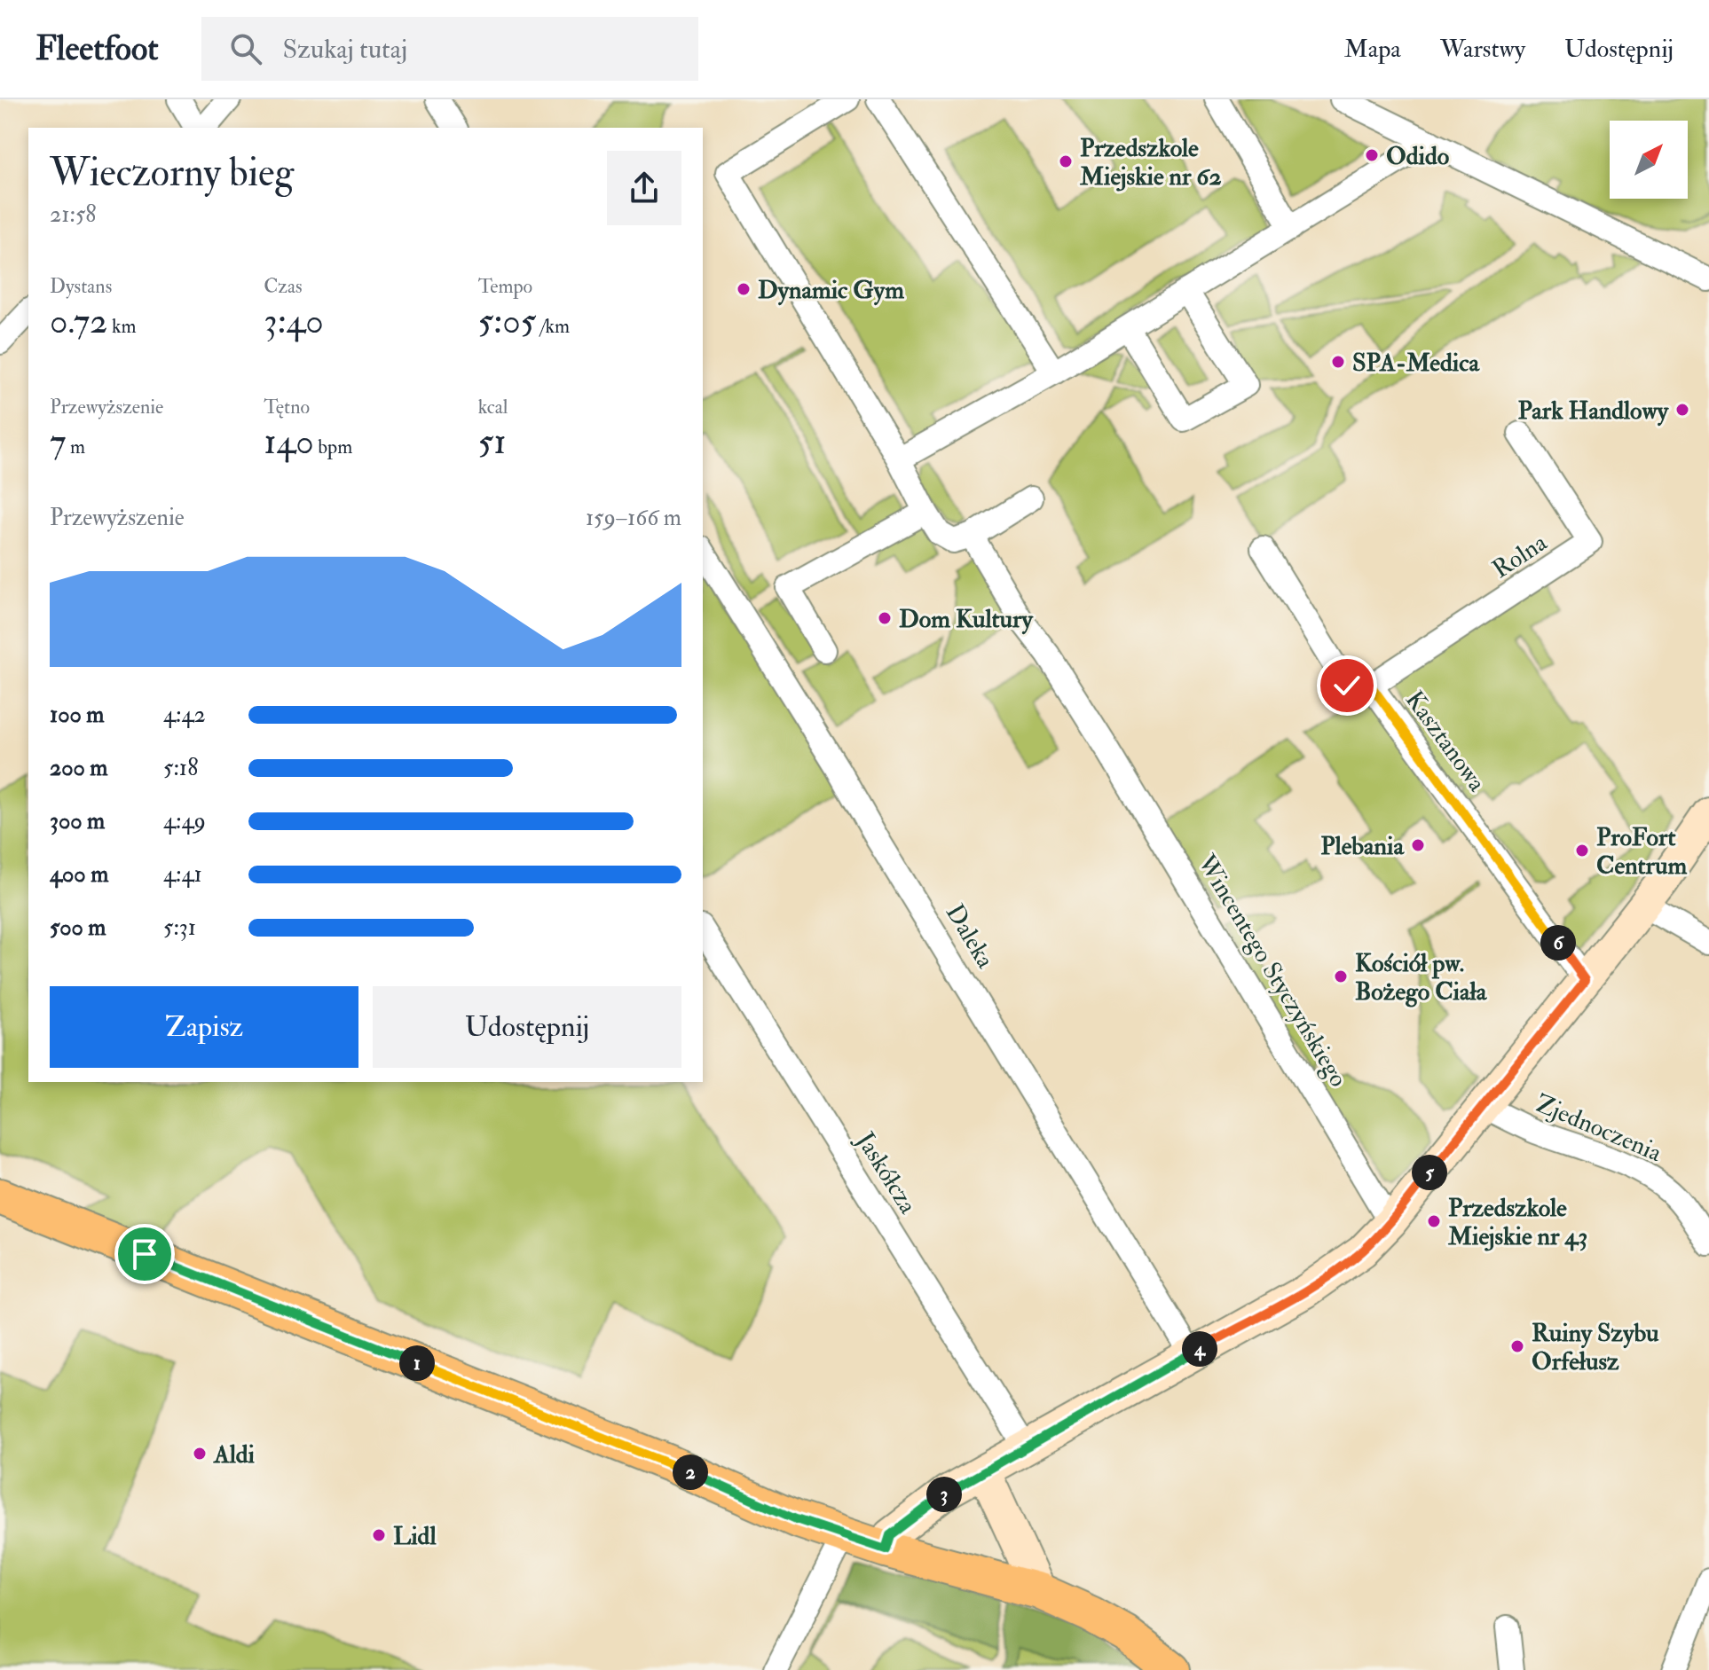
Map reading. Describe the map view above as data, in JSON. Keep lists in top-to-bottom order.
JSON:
{
  "streets": {
    "street": [
      "Rolna",
      "Kasztanowa",
      "Daleka",
      "Wincentego Styczyńskiego",
      "Zjednoczenia",
      "Jaskółcza"
    ]
  },
  "crossings": [
    ["Rolna", "Kasztanowa"]
  ],
  "places": [
    "Odido",
    "Przedszkole Miejskie nr 62",
    "Dynamic Gym",
    "SPA-Medica",
    "Park Handlowy",
    "Dom Kultury",
    "Plebania",
    "ProFort Centrum",
    "Kościół pw. Bożego Ciała",
    "Przedszkole Miejskie nr 43",
    "Ruiny Szybu Orfełusz",
    "Aldi",
    "Lidl"
  ],
  "north": "top right",
  "page": {
    "header": "Fleetfoot",
    "search": "Szukaj tutaj",
    "nav": ["Mapa", "Warstwy", "Udostępnij"],
    "heading": ["Wieczorny bieg", "21:58"],
    "stats": [
      ["Dystans", "0.72 km"],
      ["Czas", "3:40"],
      ["Tempo", "5:05 /km"],
      ["Przewyższenie", "7 m"],
      ["Tętno", "140 bpm"],
      ["kcal", "51"]
    ],
    "chart": ["Przewyższenie", "159–166 m"],
    "list": [
      {
        "name": "100 m",
        "note": "4:42"
      },
      {
        "name": "200 m",
        "note": "5:18"
      },
      {
        "name": "300 m",
        "note": "4:49"
      },
      {
        "name": "400 m",
        "note": "4:41"
      },
      {
        "name": "500 m",
        "note": "5:31"
      }
    ],
    "pins": [
      "6",
      "5",
      "4",
      "1",
      "2",
      "3"
    ],
    "buttons": ["Zapisz", "Udostępnij"]
  }
}
